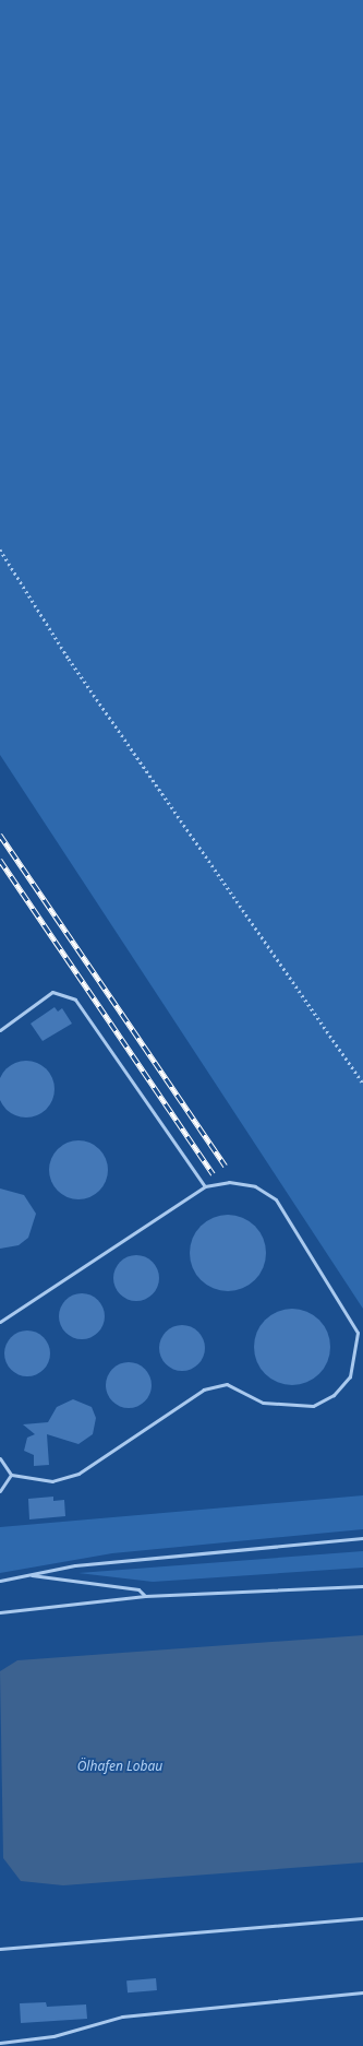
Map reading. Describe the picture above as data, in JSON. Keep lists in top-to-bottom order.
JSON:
{
  "water": ["Ölhafen Lobau"]
}
